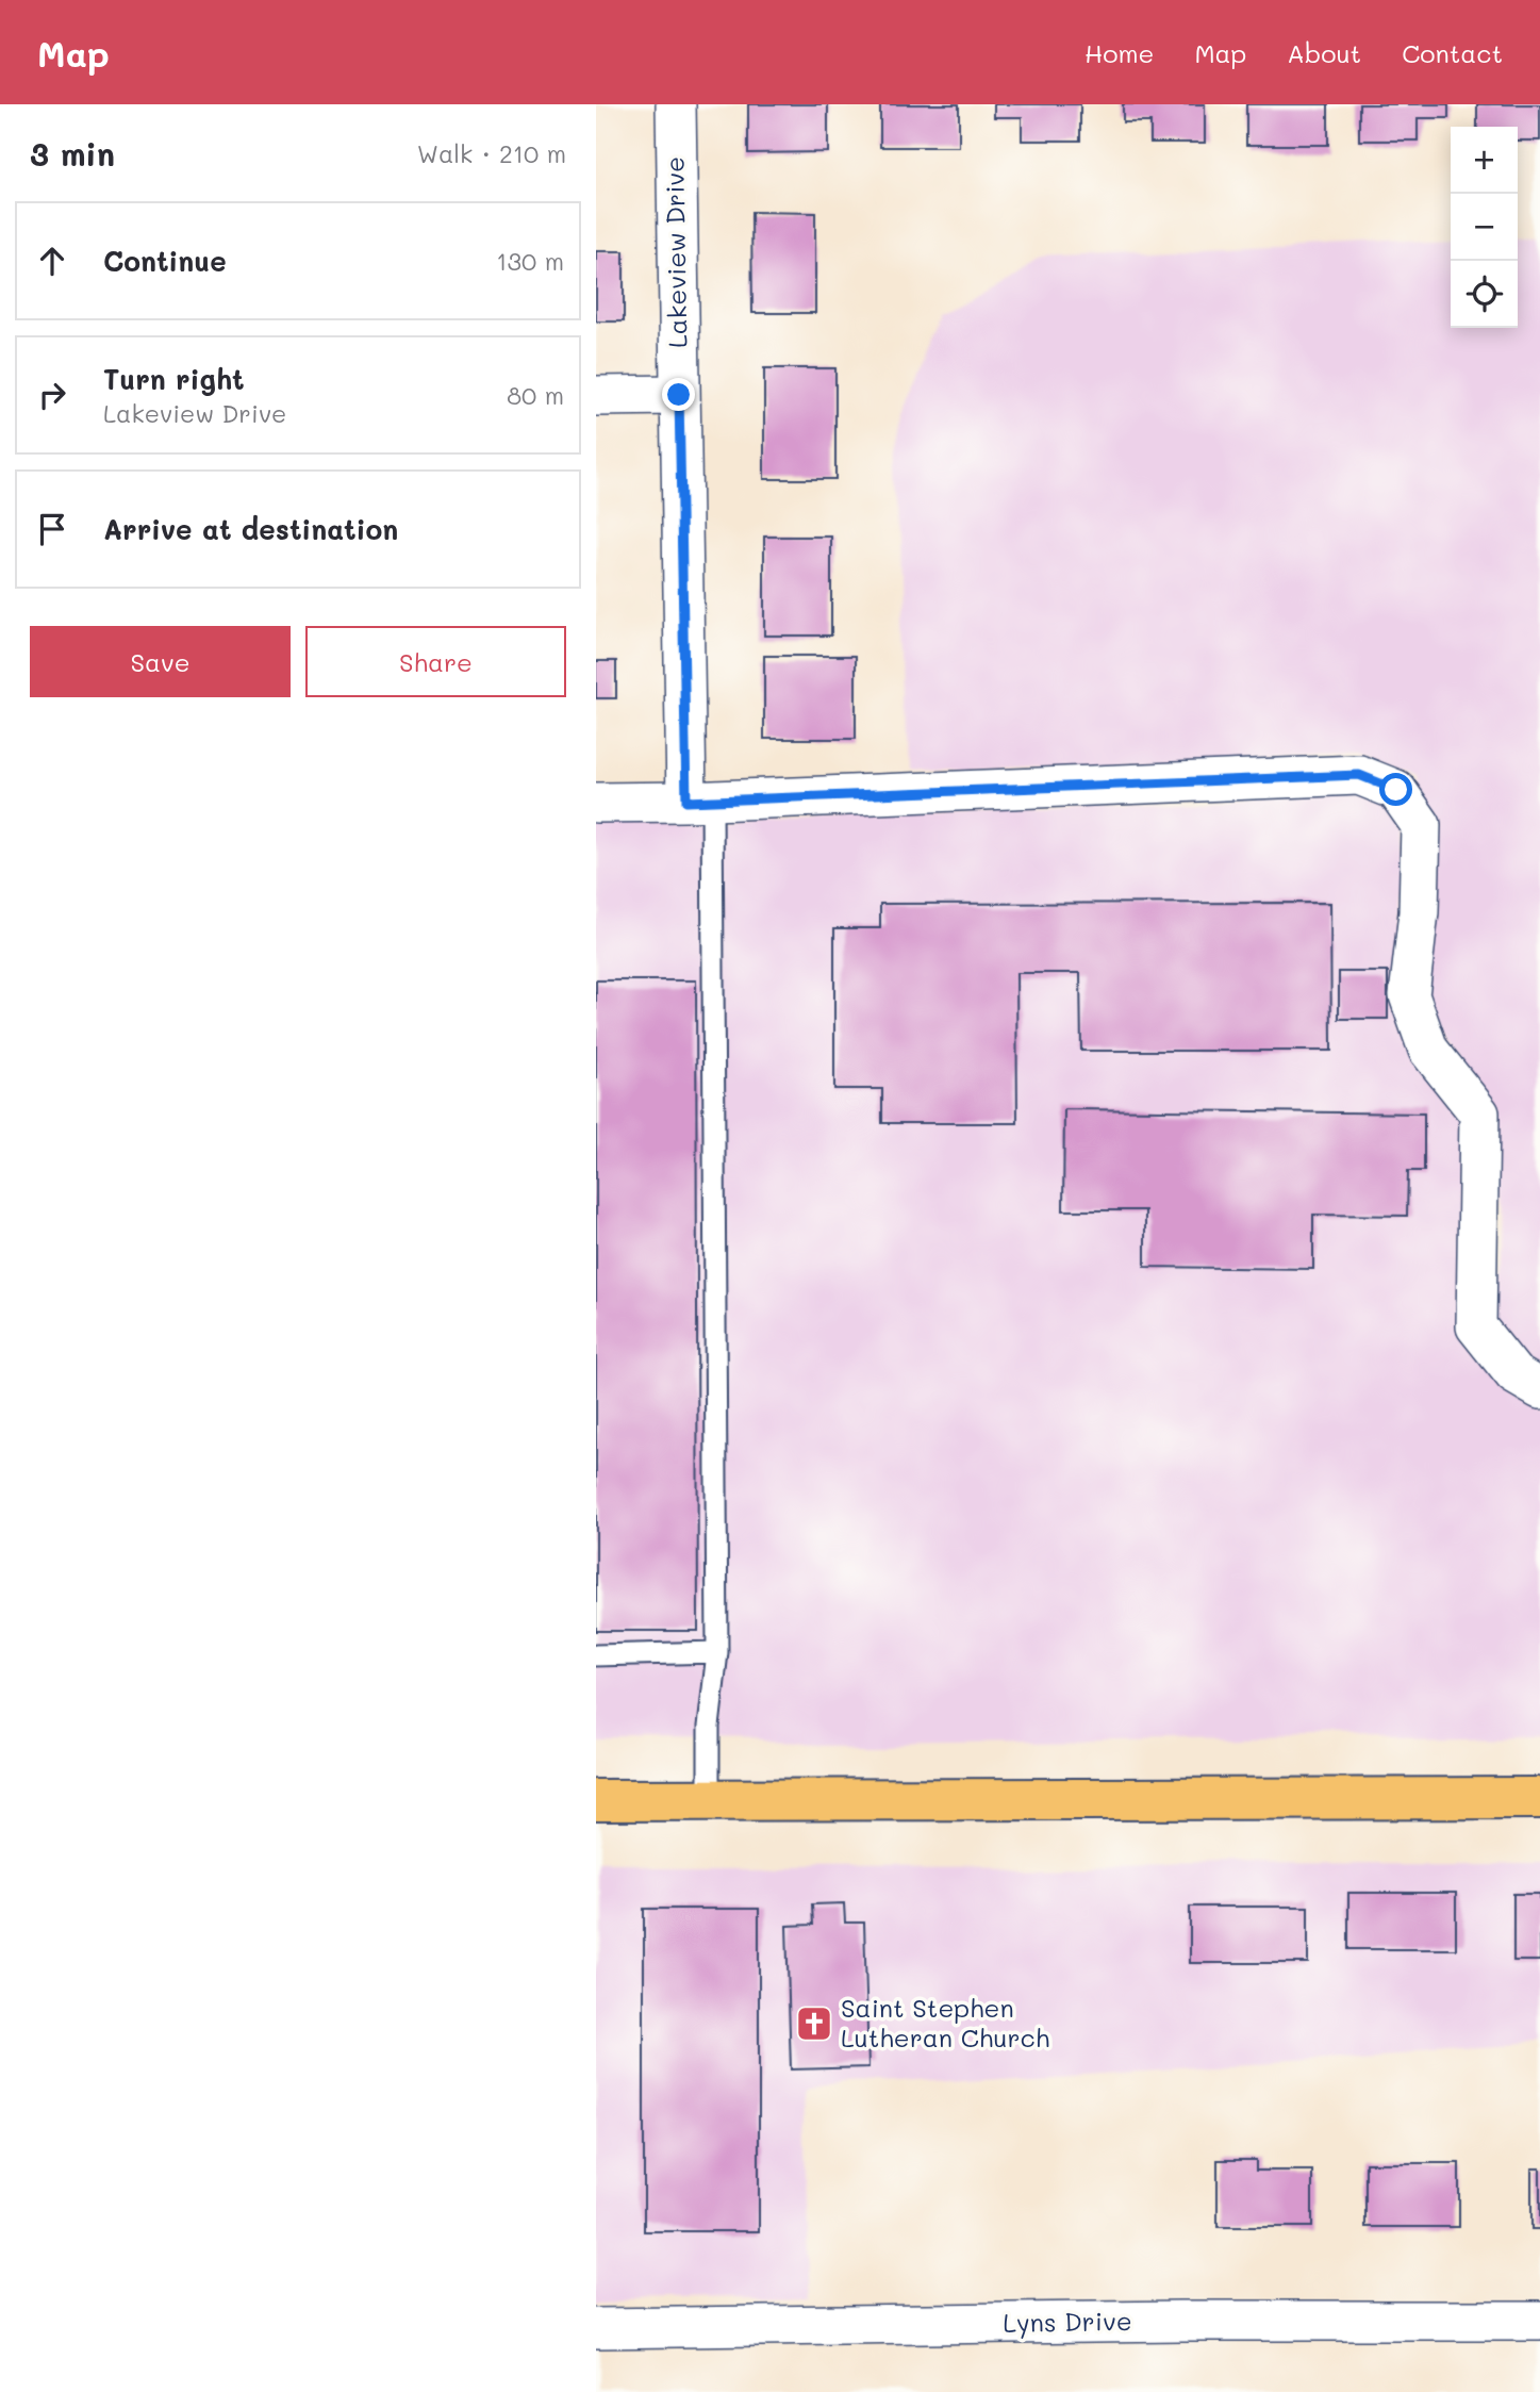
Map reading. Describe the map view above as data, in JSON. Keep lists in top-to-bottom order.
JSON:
{
  "streets": {
    "street": ["Lakeview Drive", "Lyns Drive"]
  },
  "places": {
    "church": ["Saint Stephen Lutheran Church"]
  },
  "page": {
    "header": "Map",
    "nav": [
      "Home",
      "Map",
      "About",
      "Contact"
    ],
    "heading": ["3 min", "Walk · 210 m"],
    "map_buttons": ["+", "−"],
    "list": [
      ["Continue", "130 m"],
      ["Turn right", "Lakeview Drive", "80 m"],
      "Arrive at destination"
    ],
    "buttons": ["Save", "Share"]
  }
}
